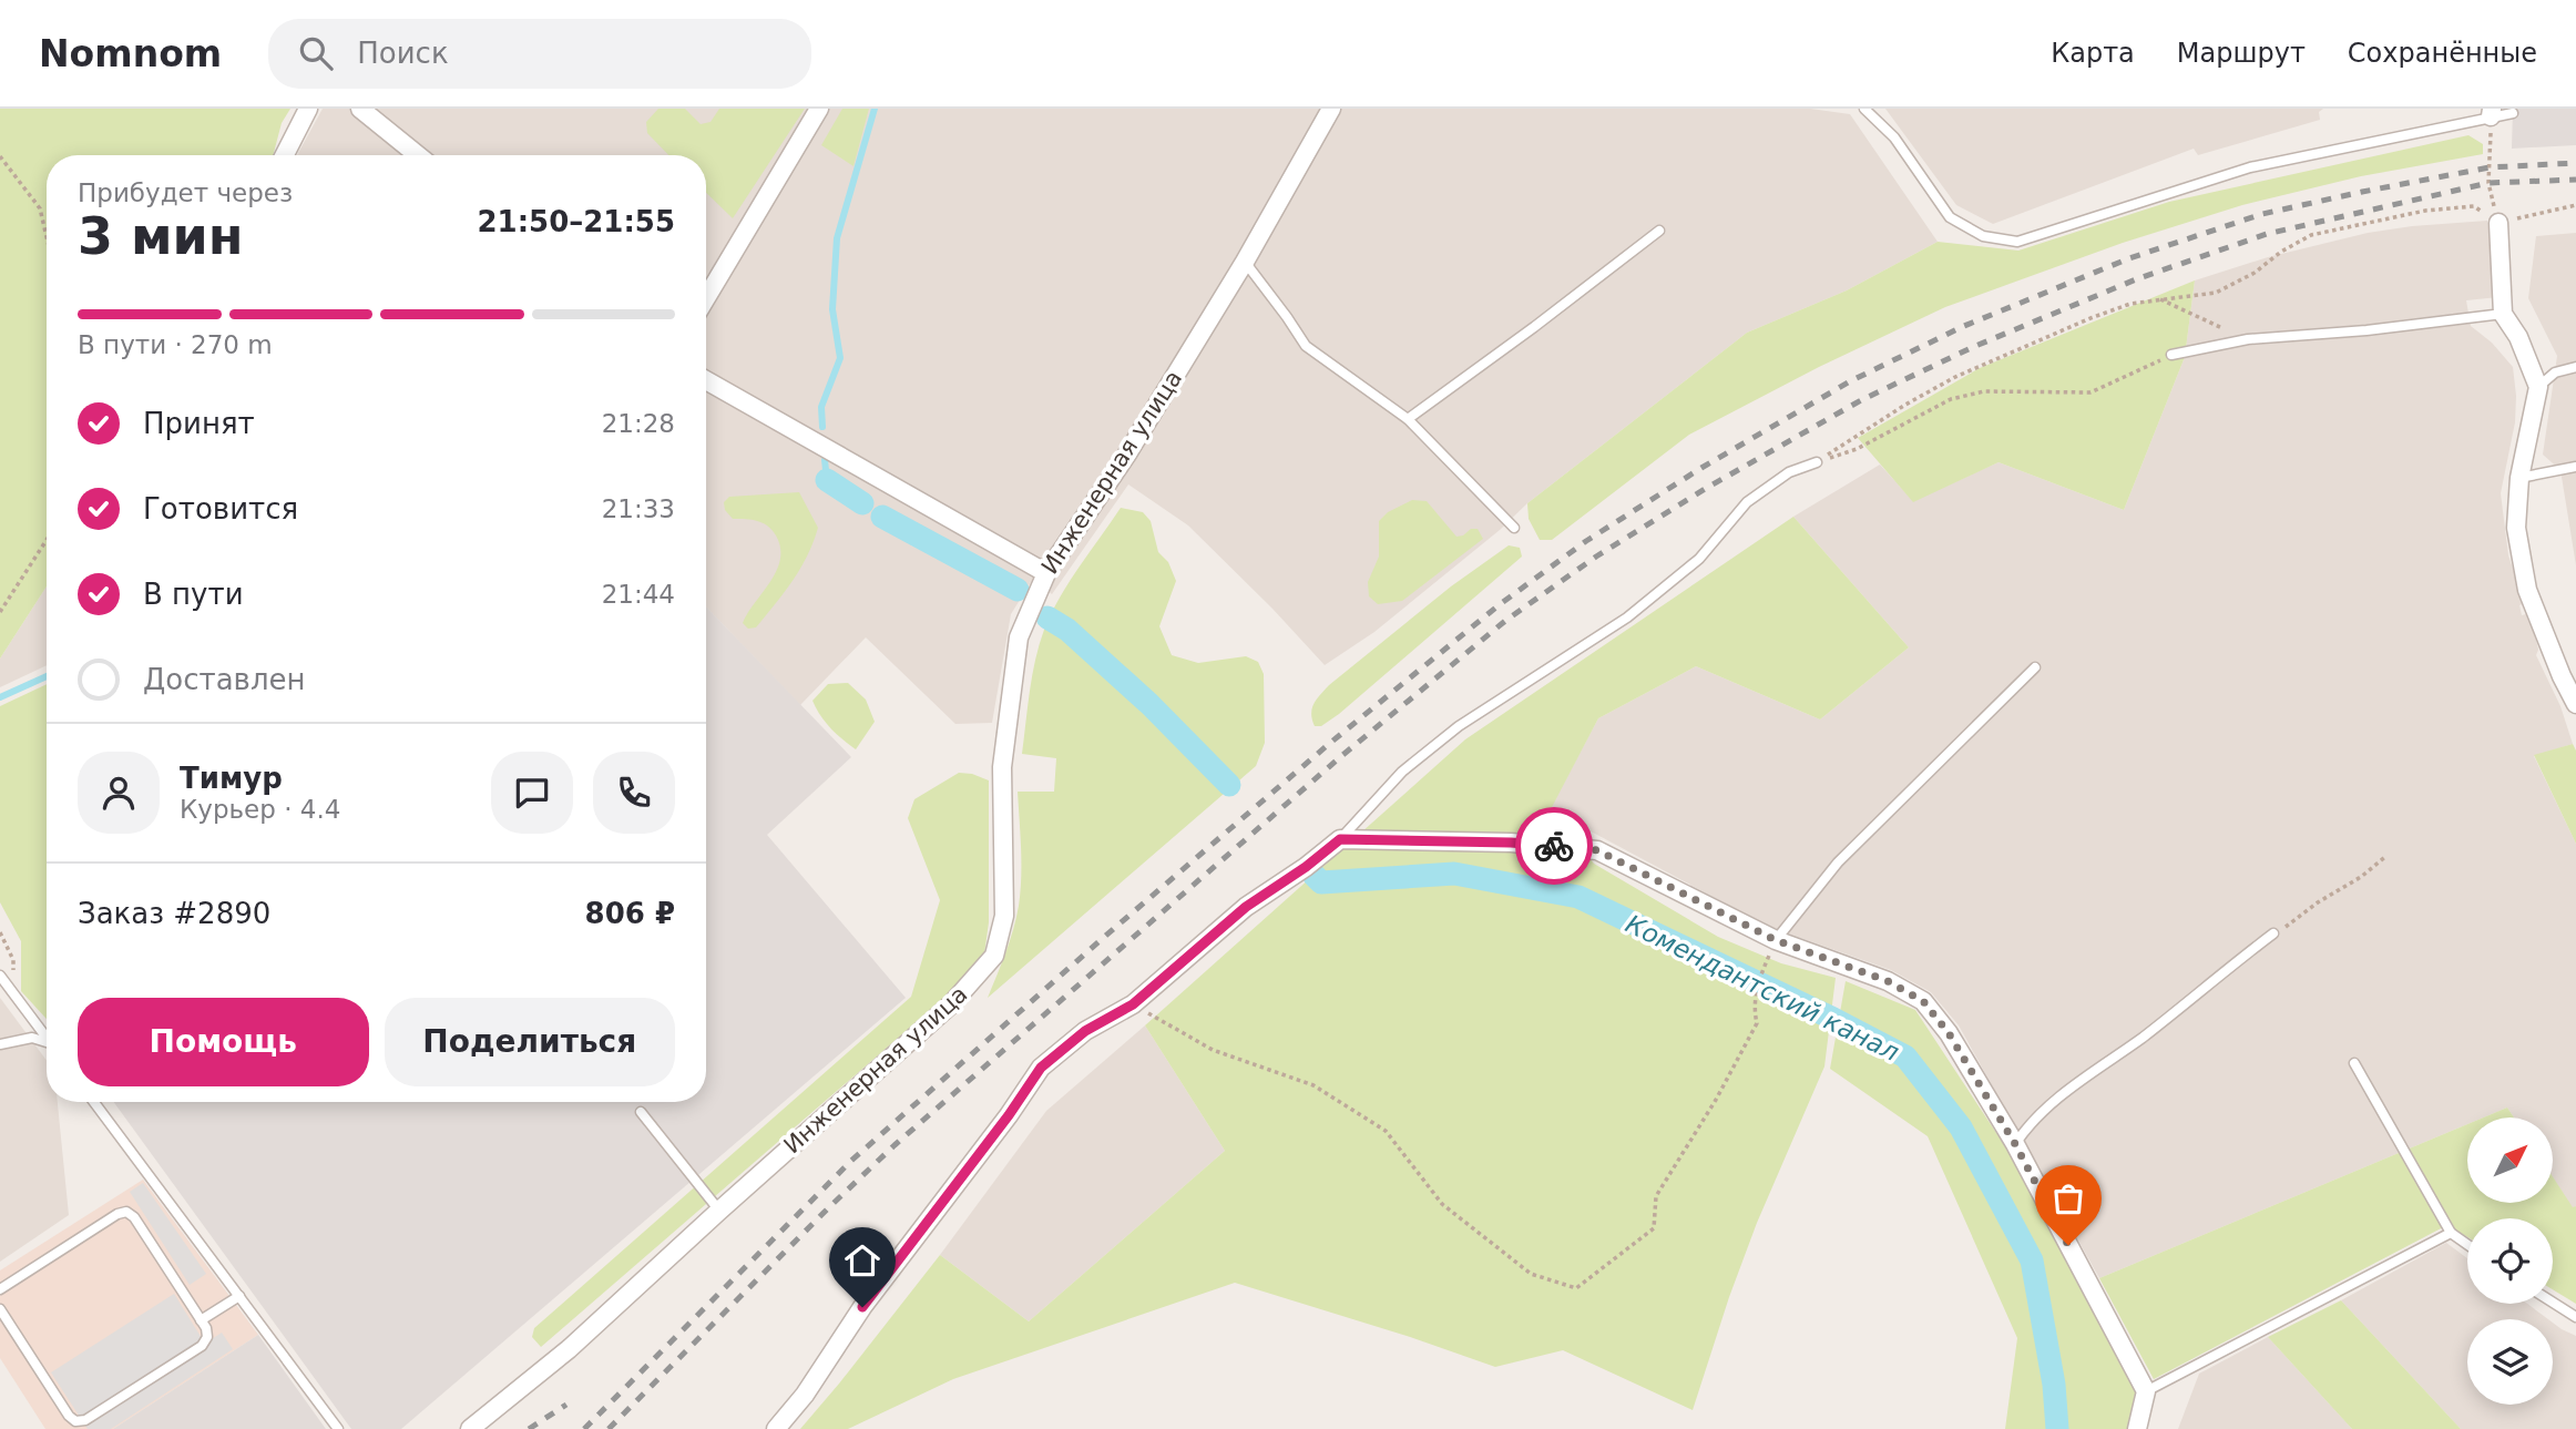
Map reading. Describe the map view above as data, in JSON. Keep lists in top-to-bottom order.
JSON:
{
  "streets": {
    "street": ["Инженерная улица"]
  },
  "water": ["Комендантский канал"],
  "north": "top right",
  "page": {
    "header": "Nomnom",
    "search": "Поиск",
    "nav": ["Карта", "Маршрут", "Сохранённые"],
    "heading": ["3 мин", "Прибудет через", "21:50–21:55"],
    "panel": [
      "Тимур",
      "Курьер · 4.4",
      "Заказ #2890",
      "806 ₽"
    ],
    "bar": "В пути · 270 m",
    "list": [
      ["Принят", "21:28"],
      ["Готовится", "21:33"],
      ["В пути", "21:44"],
      "Доставлен"
    ],
    "buttons": ["Помощь", "Поделиться"]
  }
}
